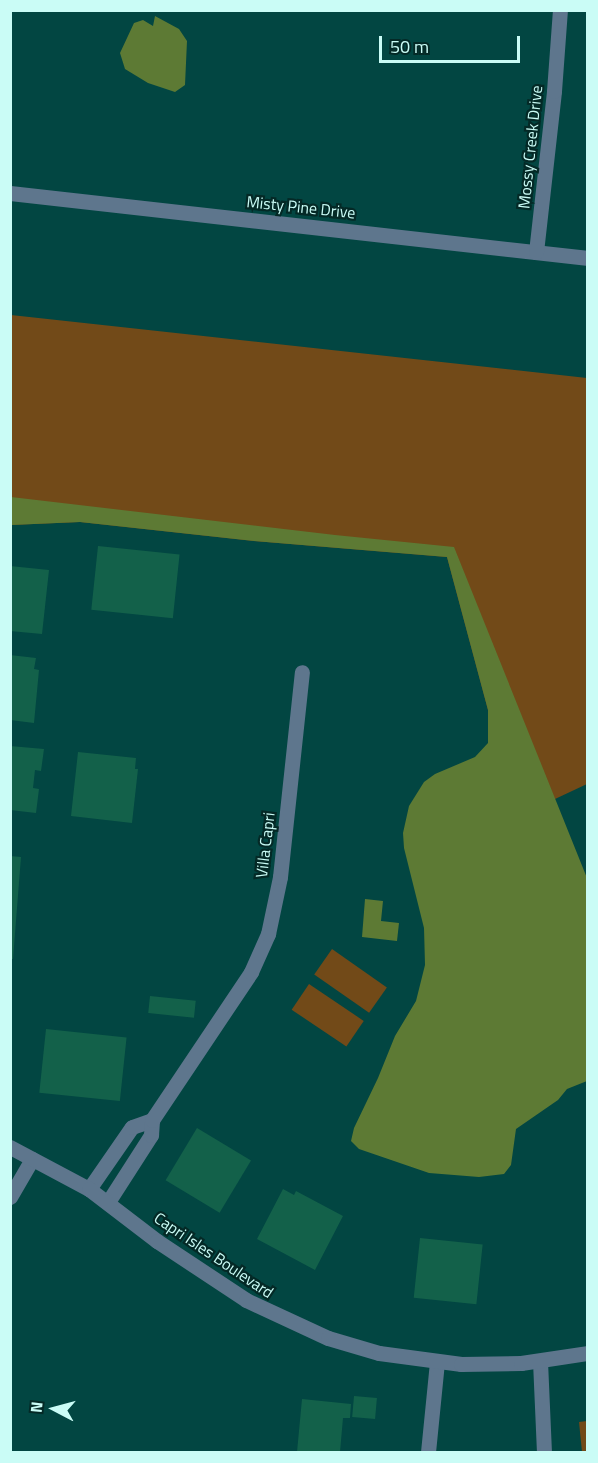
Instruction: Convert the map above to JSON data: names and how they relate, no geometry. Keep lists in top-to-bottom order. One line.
{"streets":{"street":["Mossy Creek Drive","Misty Pine Drive","Villa Capri","Capri Isles Boulevard"]},"crossings":[["Mossy Creek Drive","Misty Pine Drive"]],"scale_bar":"50 m","north":"left"}
